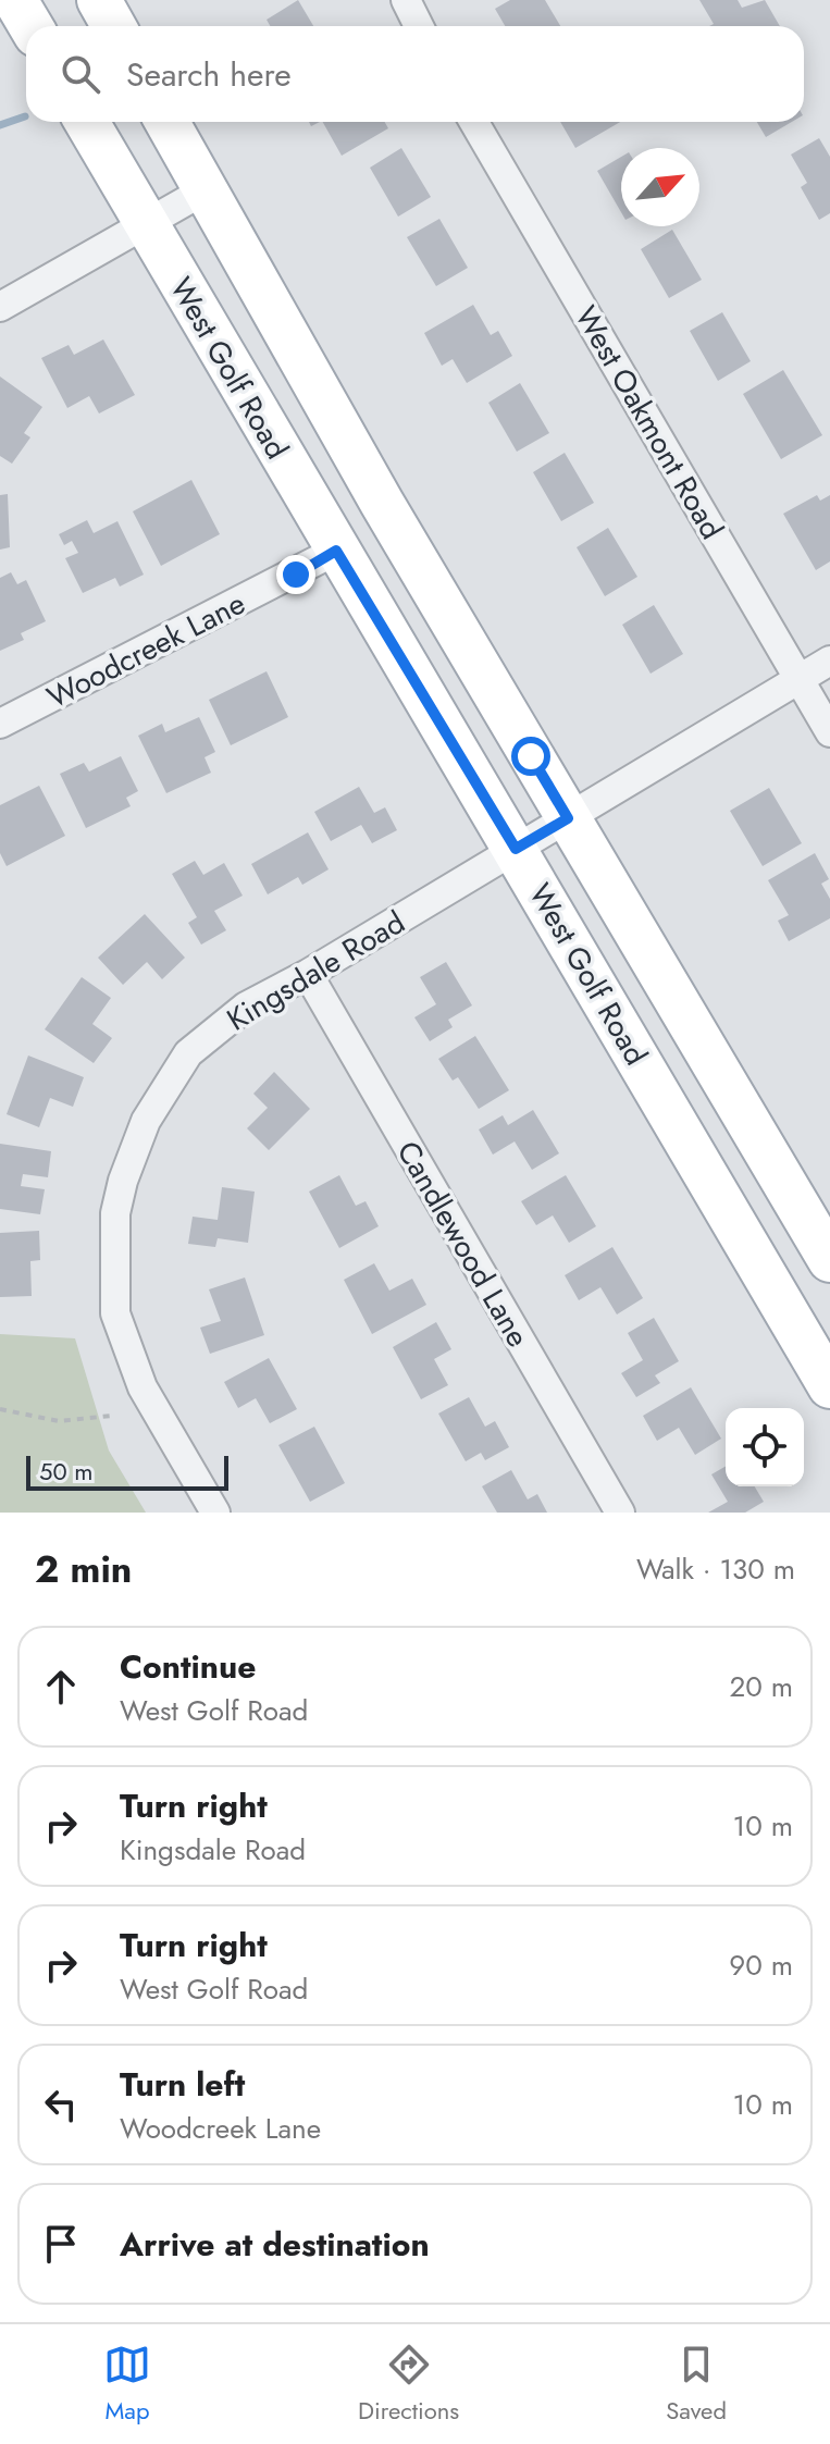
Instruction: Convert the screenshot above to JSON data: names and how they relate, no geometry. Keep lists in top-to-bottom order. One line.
{"streets":{"main road":["West Golf Road"],"street":["West Oakmont Road","Woodcreek Lane","Kingsdale Road","Candlewood Lane"]},"crossings":[["West Golf Road","Woodcreek Lane"],["West Golf Road","Kingsdale Road"],["West Oakmont Road","Kingsdale Road"],["Kingsdale Road","Candlewood Lane"]],"scale_bar":"50 m","north":"top right","page":{"search":"Search here","scale":"50 m","heading":["2 min","Walk · 130 m"],"list":[["Continue","West Golf Road","20 m"],["Turn right","Kingsdale Road","10 m"],["Turn right","West Golf Road","90 m"],["Turn left","Woodcreek Lane","10 m"],"Arrive at destination"],"nav":["Map","Directions","Saved"]}}
